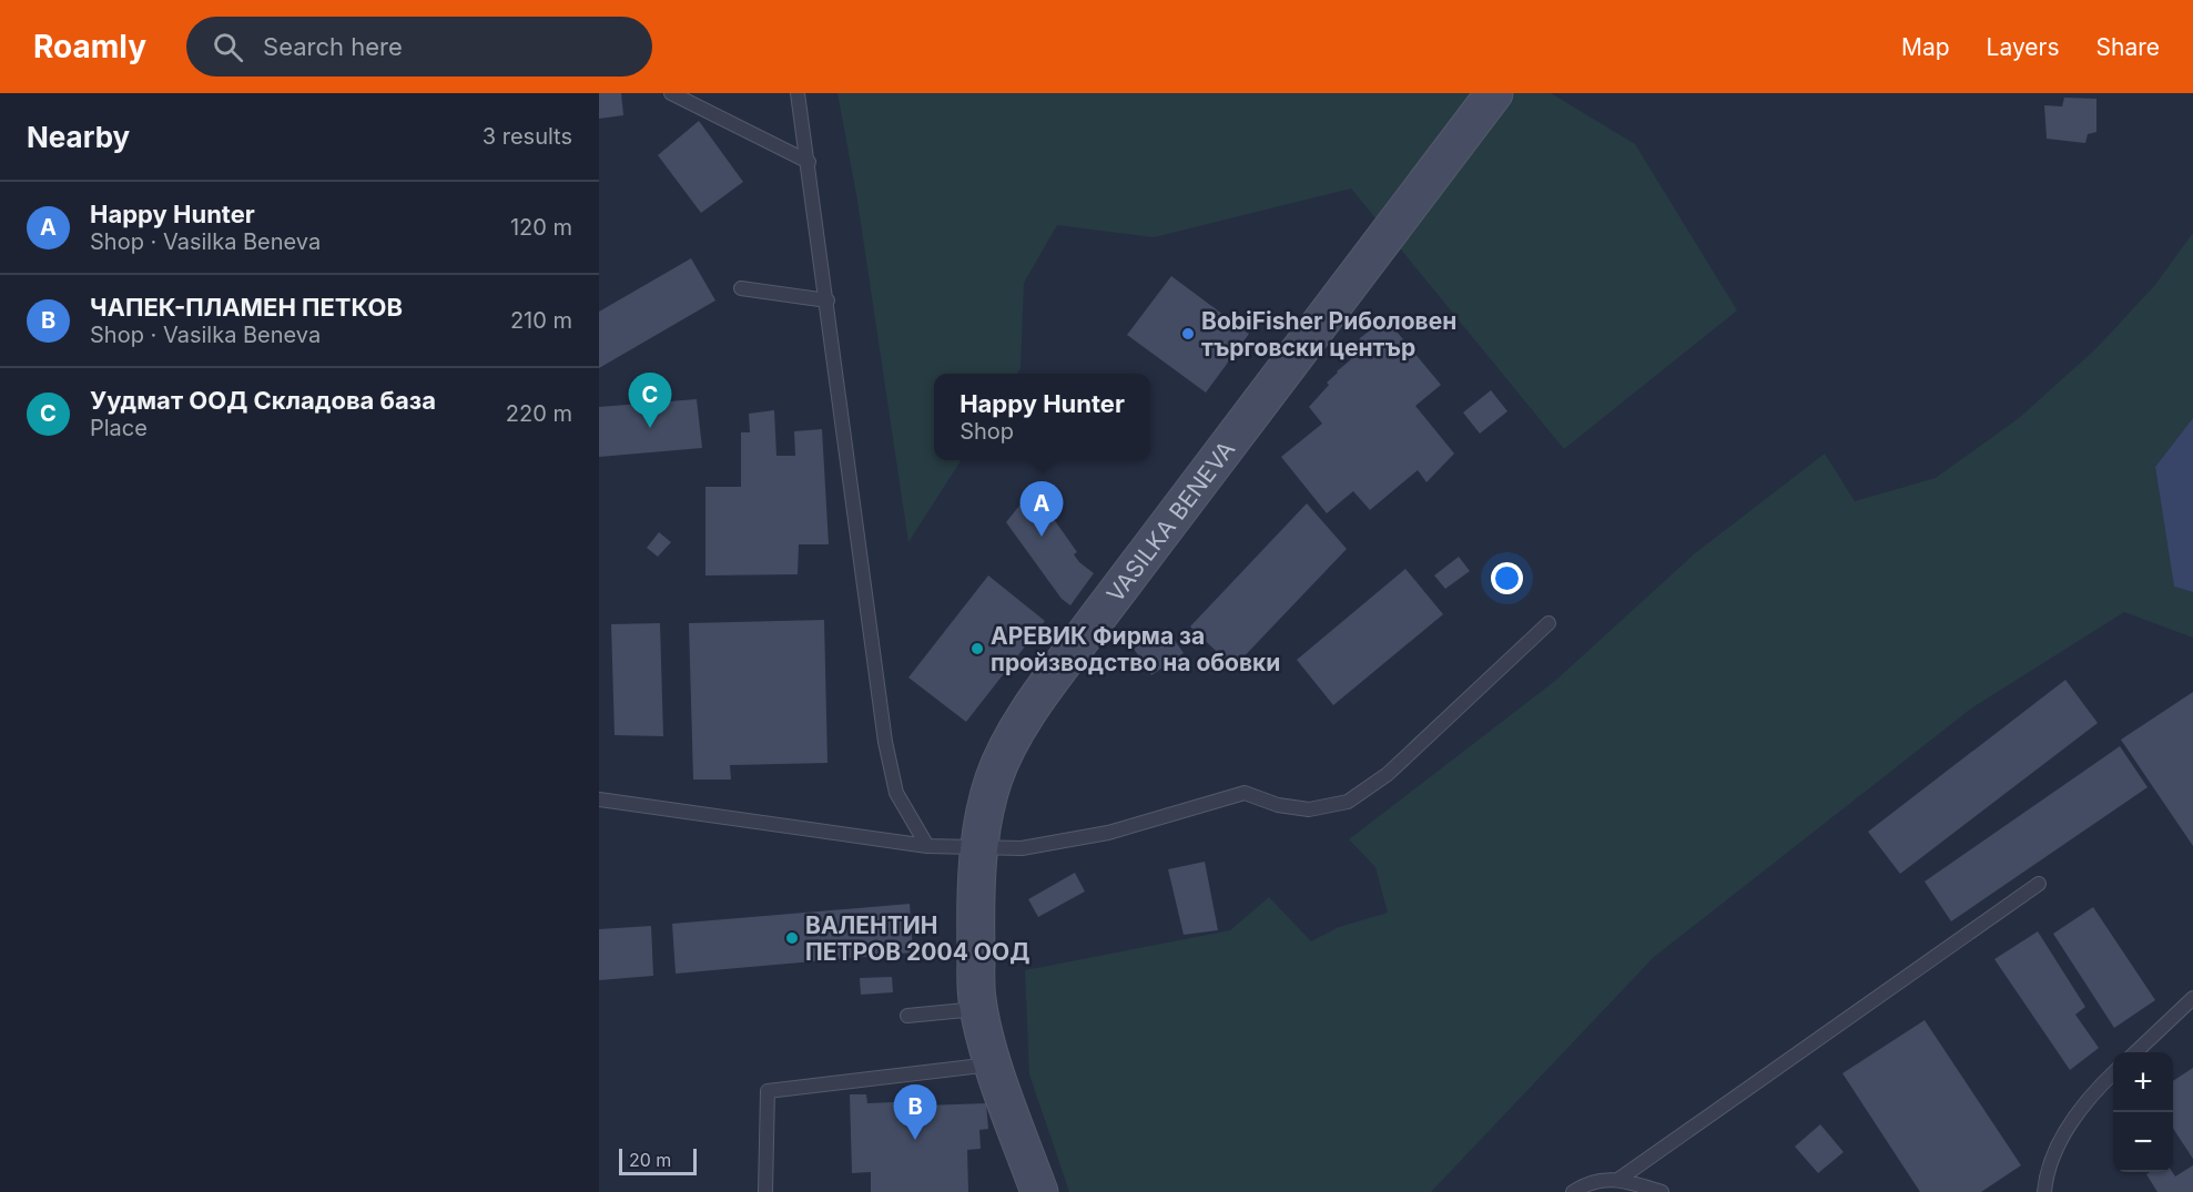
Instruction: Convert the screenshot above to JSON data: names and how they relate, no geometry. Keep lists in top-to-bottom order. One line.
{"streets":{"street":["VASILKA BENEVA"]},"places":["BobiFisher Риболовен търговски център","АРЕВИК Фирма за пройзводство на обовки","ВАЛЕНТИН ПЕТРОВ 2004 ООД"],"scale_bar":"20 m","page":{"header":"Roamly","search":"Search here","nav":["Map","Layers","Share"],"heading":["Nearby","3 results"],"list":[{"mark":"A","name":"Happy Hunter","note":"Shop · Vasilka Beneva","value":"120 m"},{"mark":"B","name":"ЧАПЕК-ПЛАМЕН ПЕТКОВ","note":"Shop · Vasilka Beneva","value":"210 m"},{"mark":"C","name":"Уудмат ООД Складова база","note":"Place","value":"220 m"}],"pins":["C","A","B"],"popup":["Happy Hunter","Shop"],"map_buttons":["+","−"],"scale":"20 m"}}
